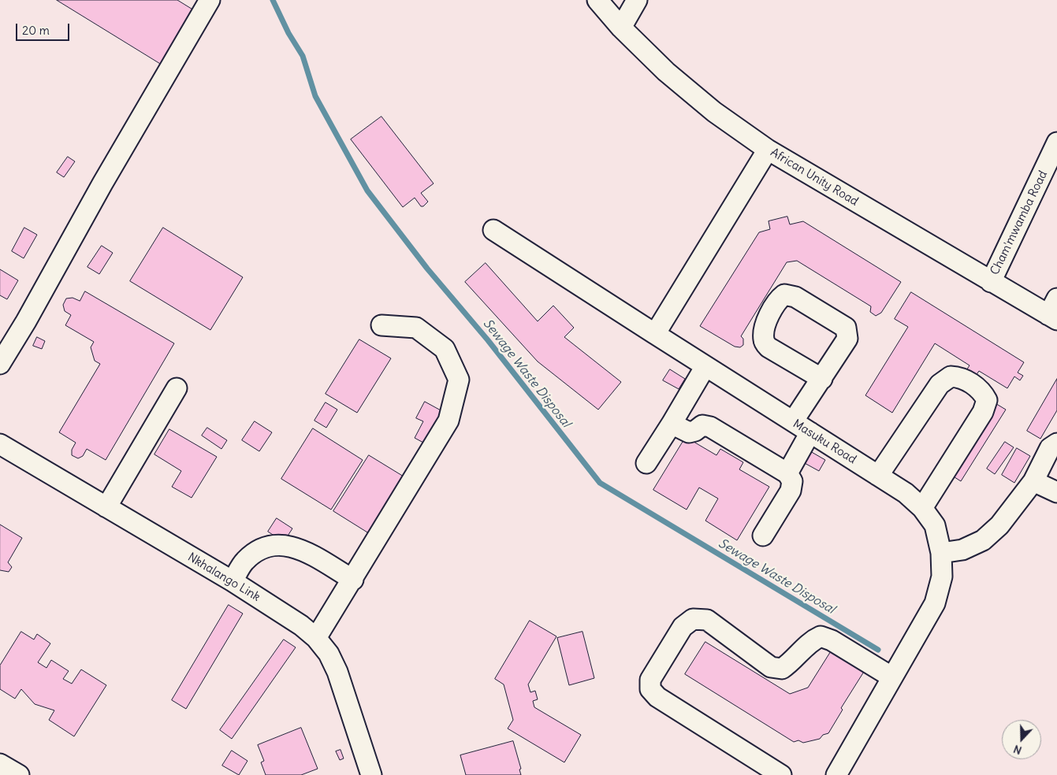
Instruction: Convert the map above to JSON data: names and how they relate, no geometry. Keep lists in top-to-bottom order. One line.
{"streets":{"street":["African Unity Road","Cham'mwamba Road","Masuku Road","Nkhalango Link"]},"crossings":[["African Unity Road","Cham'mwamba Road"]],"water":["Sewage Waste Disposal"],"scale_bar":"20 m","north":"bottom"}
